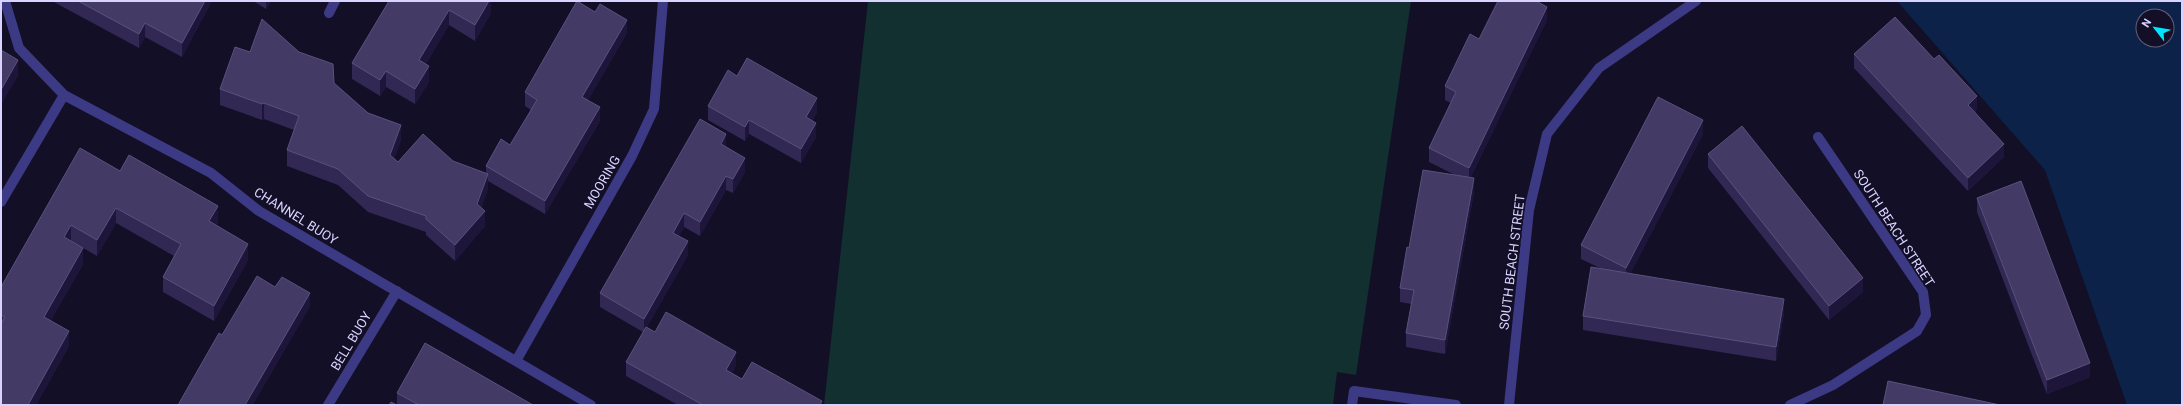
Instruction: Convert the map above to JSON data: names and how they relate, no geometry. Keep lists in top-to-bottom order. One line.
{"streets":{"street":["MOORING","CHANNEL BUOY","SOUTH BEACH STREET","BELL BUOY"]},"crossings":[["MOORING","CHANNEL BUOY"],["CHANNEL BUOY","BELL BUOY"]],"north":"top left"}
